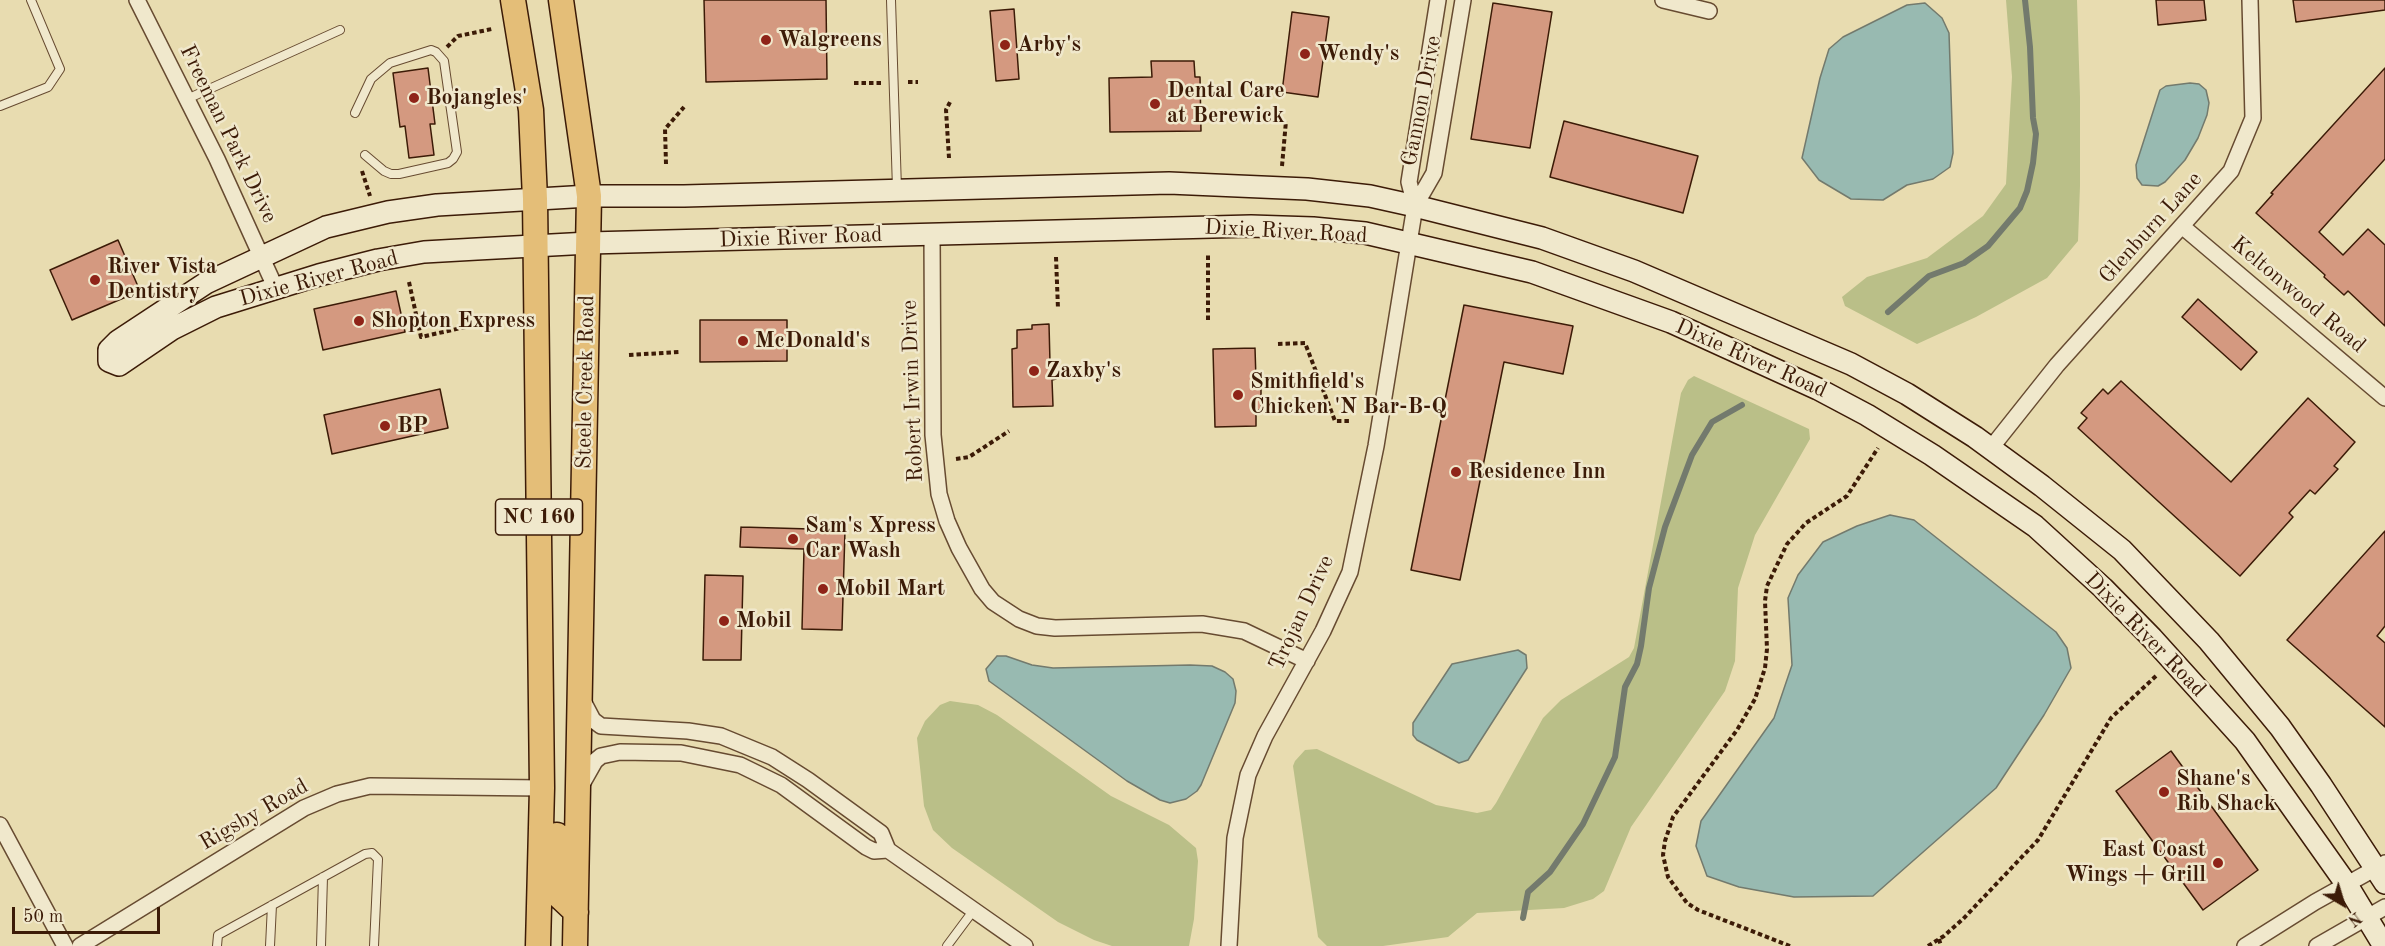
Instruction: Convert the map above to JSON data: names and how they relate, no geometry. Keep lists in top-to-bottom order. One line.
{"streets":{"main road":["Steele Creek Road","NC 160"],"street":["Gannon Drive","Freeman Park Drive","Glenburn Lane","Dixie River Road","Keltonwood Road","Robert Irwin Drive","Trojan Drive","Rigsby Road"]},"crossings":[["Gannon Drive","Dixie River Road"],["Gannon Drive","Trojan Drive"],["Freeman Park Drive","Dixie River Road"],["Glenburn Lane","Dixie River Road"],["Glenburn Lane","Keltonwood Road"],["Dixie River Road","Steele Creek Road"],["Dixie River Road","Robert Irwin Drive"],["Dixie River Road","Trojan Drive"],["Steele Creek Road","Rigsby Road"],["Robert Irwin Drive","Trojan Drive"]],"places":["Walgreens","Arby's","Wendy's","Bojangles'","Dental Care at Berewick","River Vista Dentistry","Shopton Express","McDonald's","Zaxby's","Smithfield's Chicken 'N Bar-B-Q","BP","Residence Inn","Sam's Xpress Car Wash","Mobil Mart","Mobil","Shane's Rib Shack","East Coast Wings + Grill"],"scale_bar":"50 m","north":"bottom right"}
